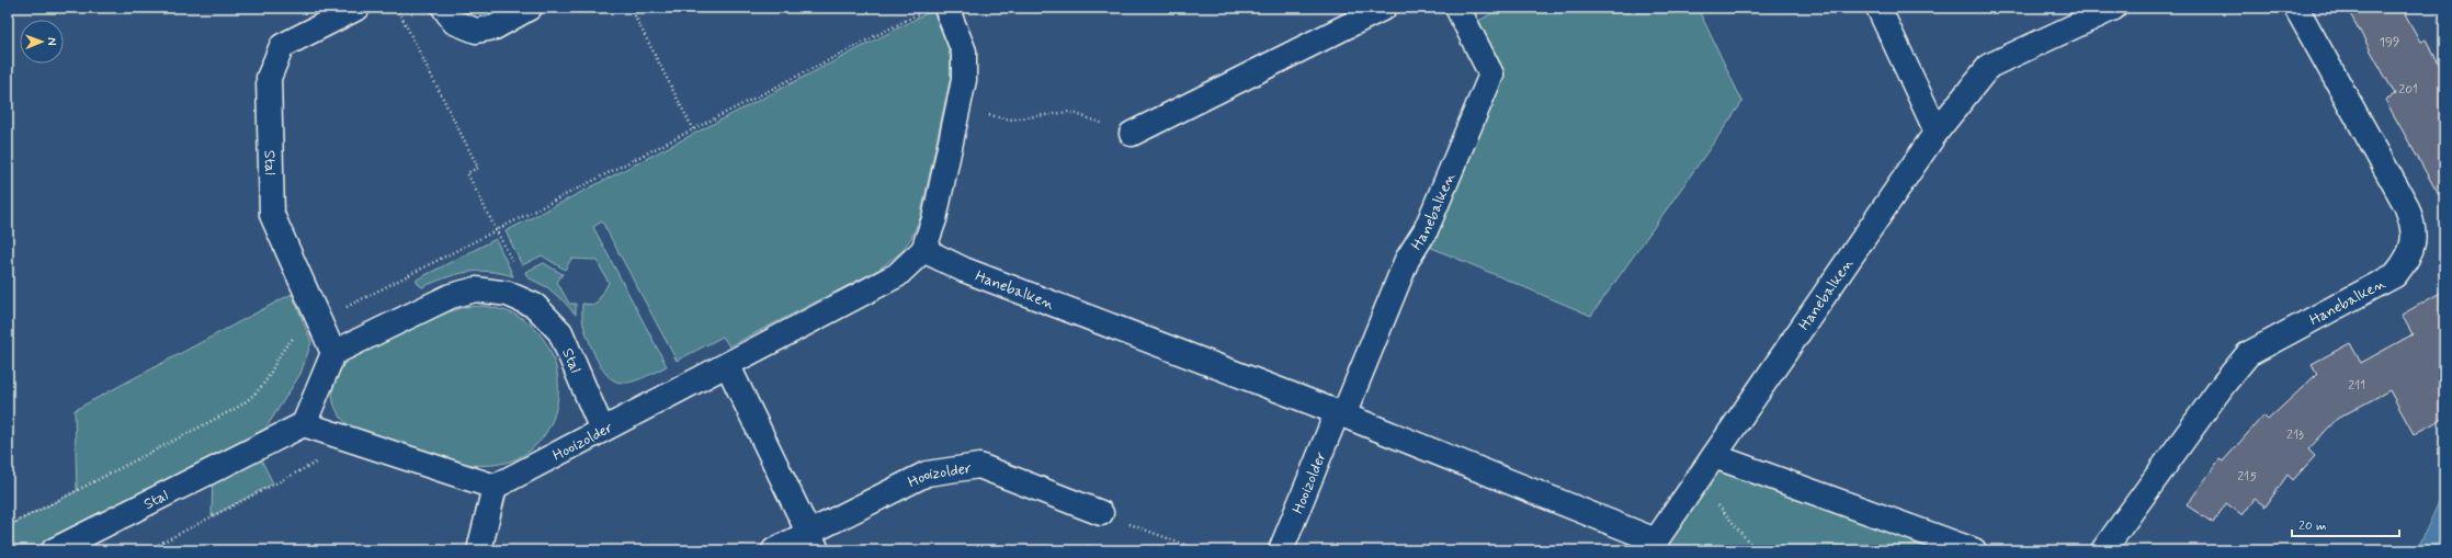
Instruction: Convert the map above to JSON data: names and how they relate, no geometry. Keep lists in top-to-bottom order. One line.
{"streets":{"street":["Stal","Hanebalken","Hooizolder"]},"crossings":[["Stal","Hooizolder"],["Hanebalken","Hooizolder"]],"house_numbers":["199","201","211","213","215"],"scale_bar":"20 m","north":"right"}
